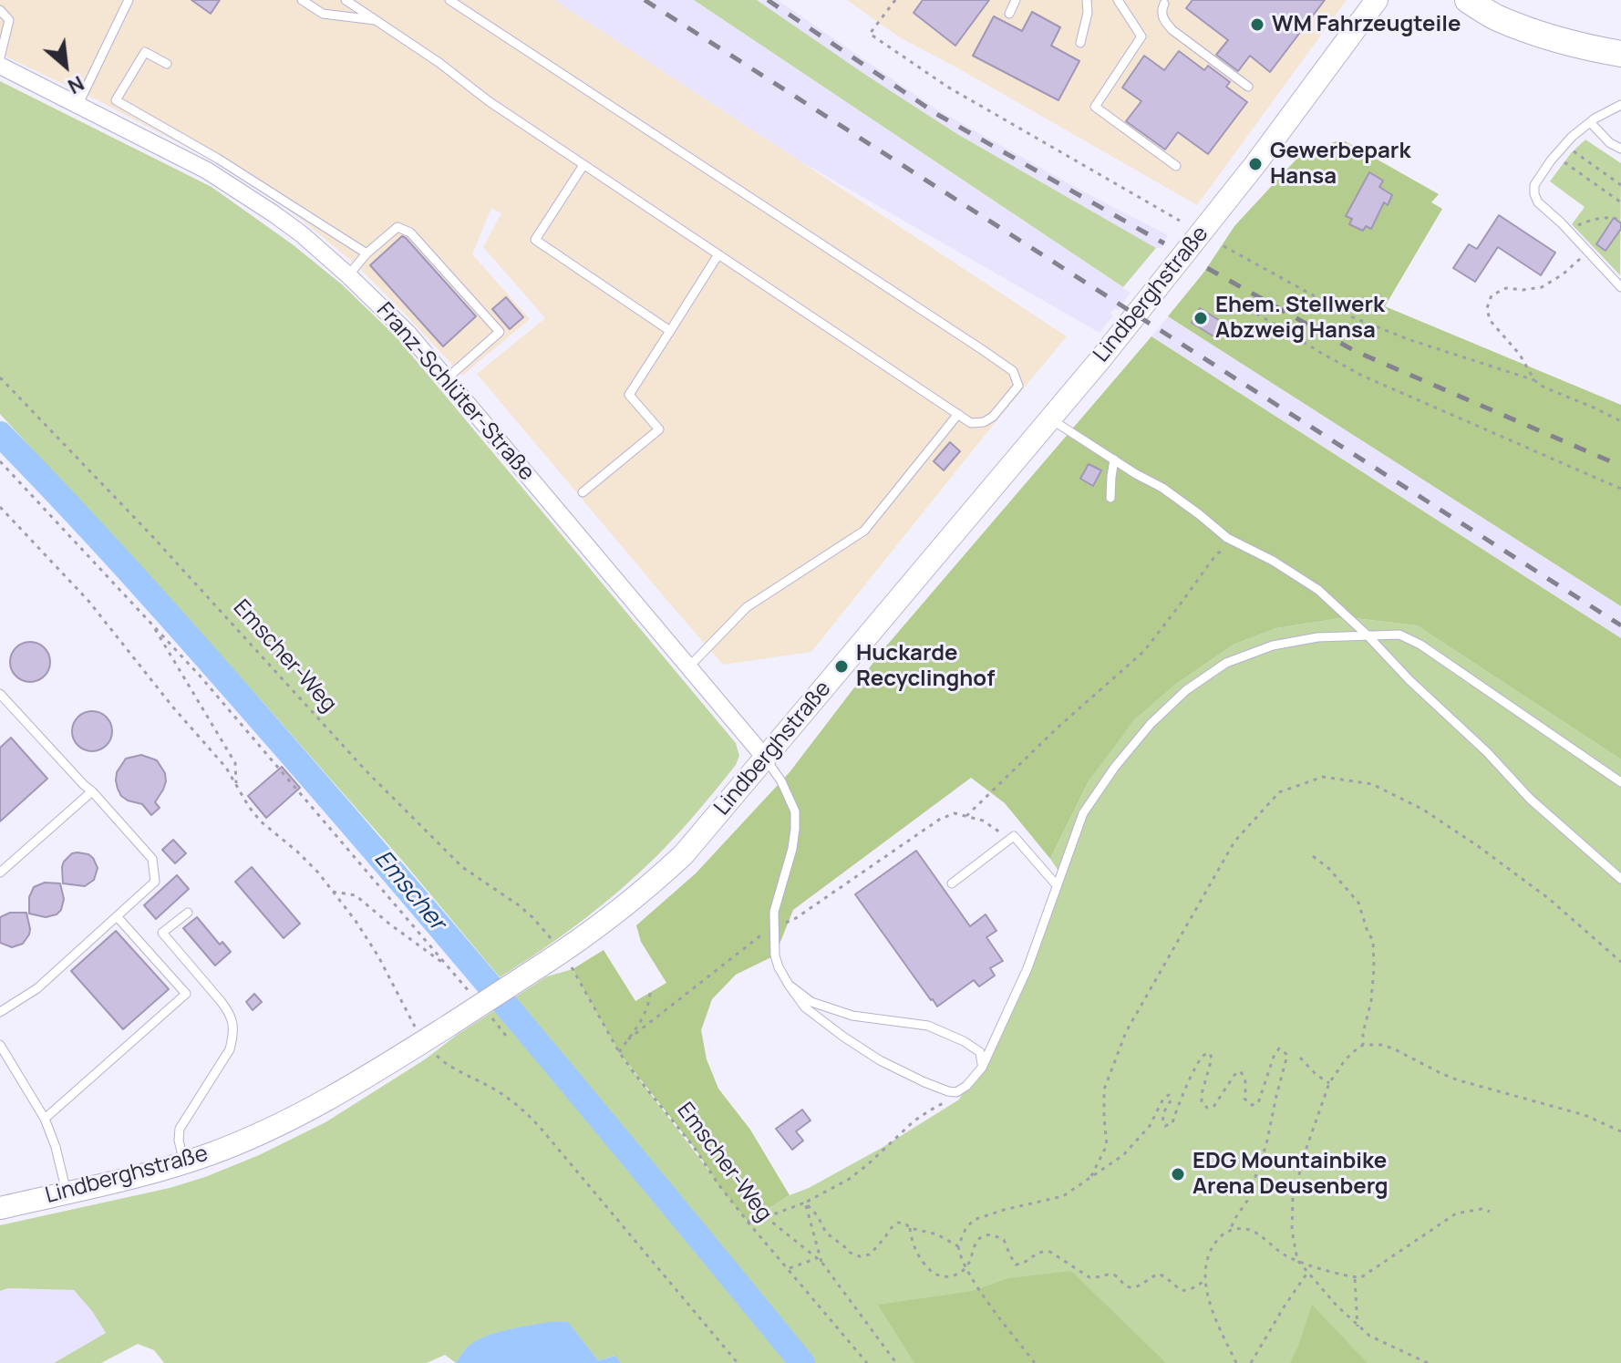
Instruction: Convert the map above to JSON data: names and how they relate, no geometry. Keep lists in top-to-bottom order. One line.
{"streets":{"main road":["Lindberghstraße"],"street":["Franz-Schlüter-Straße"],"path":["Emscher-Weg"]},"crossings":[["Lindberghstraße","Franz-Schlüter-Straße"]],"water":["Emscher"],"places":["WM Fahrzeugteile","Gewerbepark Hansa","Ehem. Stellwerk Abzweig Hansa","Huckarde Recyclinghof","EDG Mountainbike Arena Deusenberg"],"north":"bottom right"}
